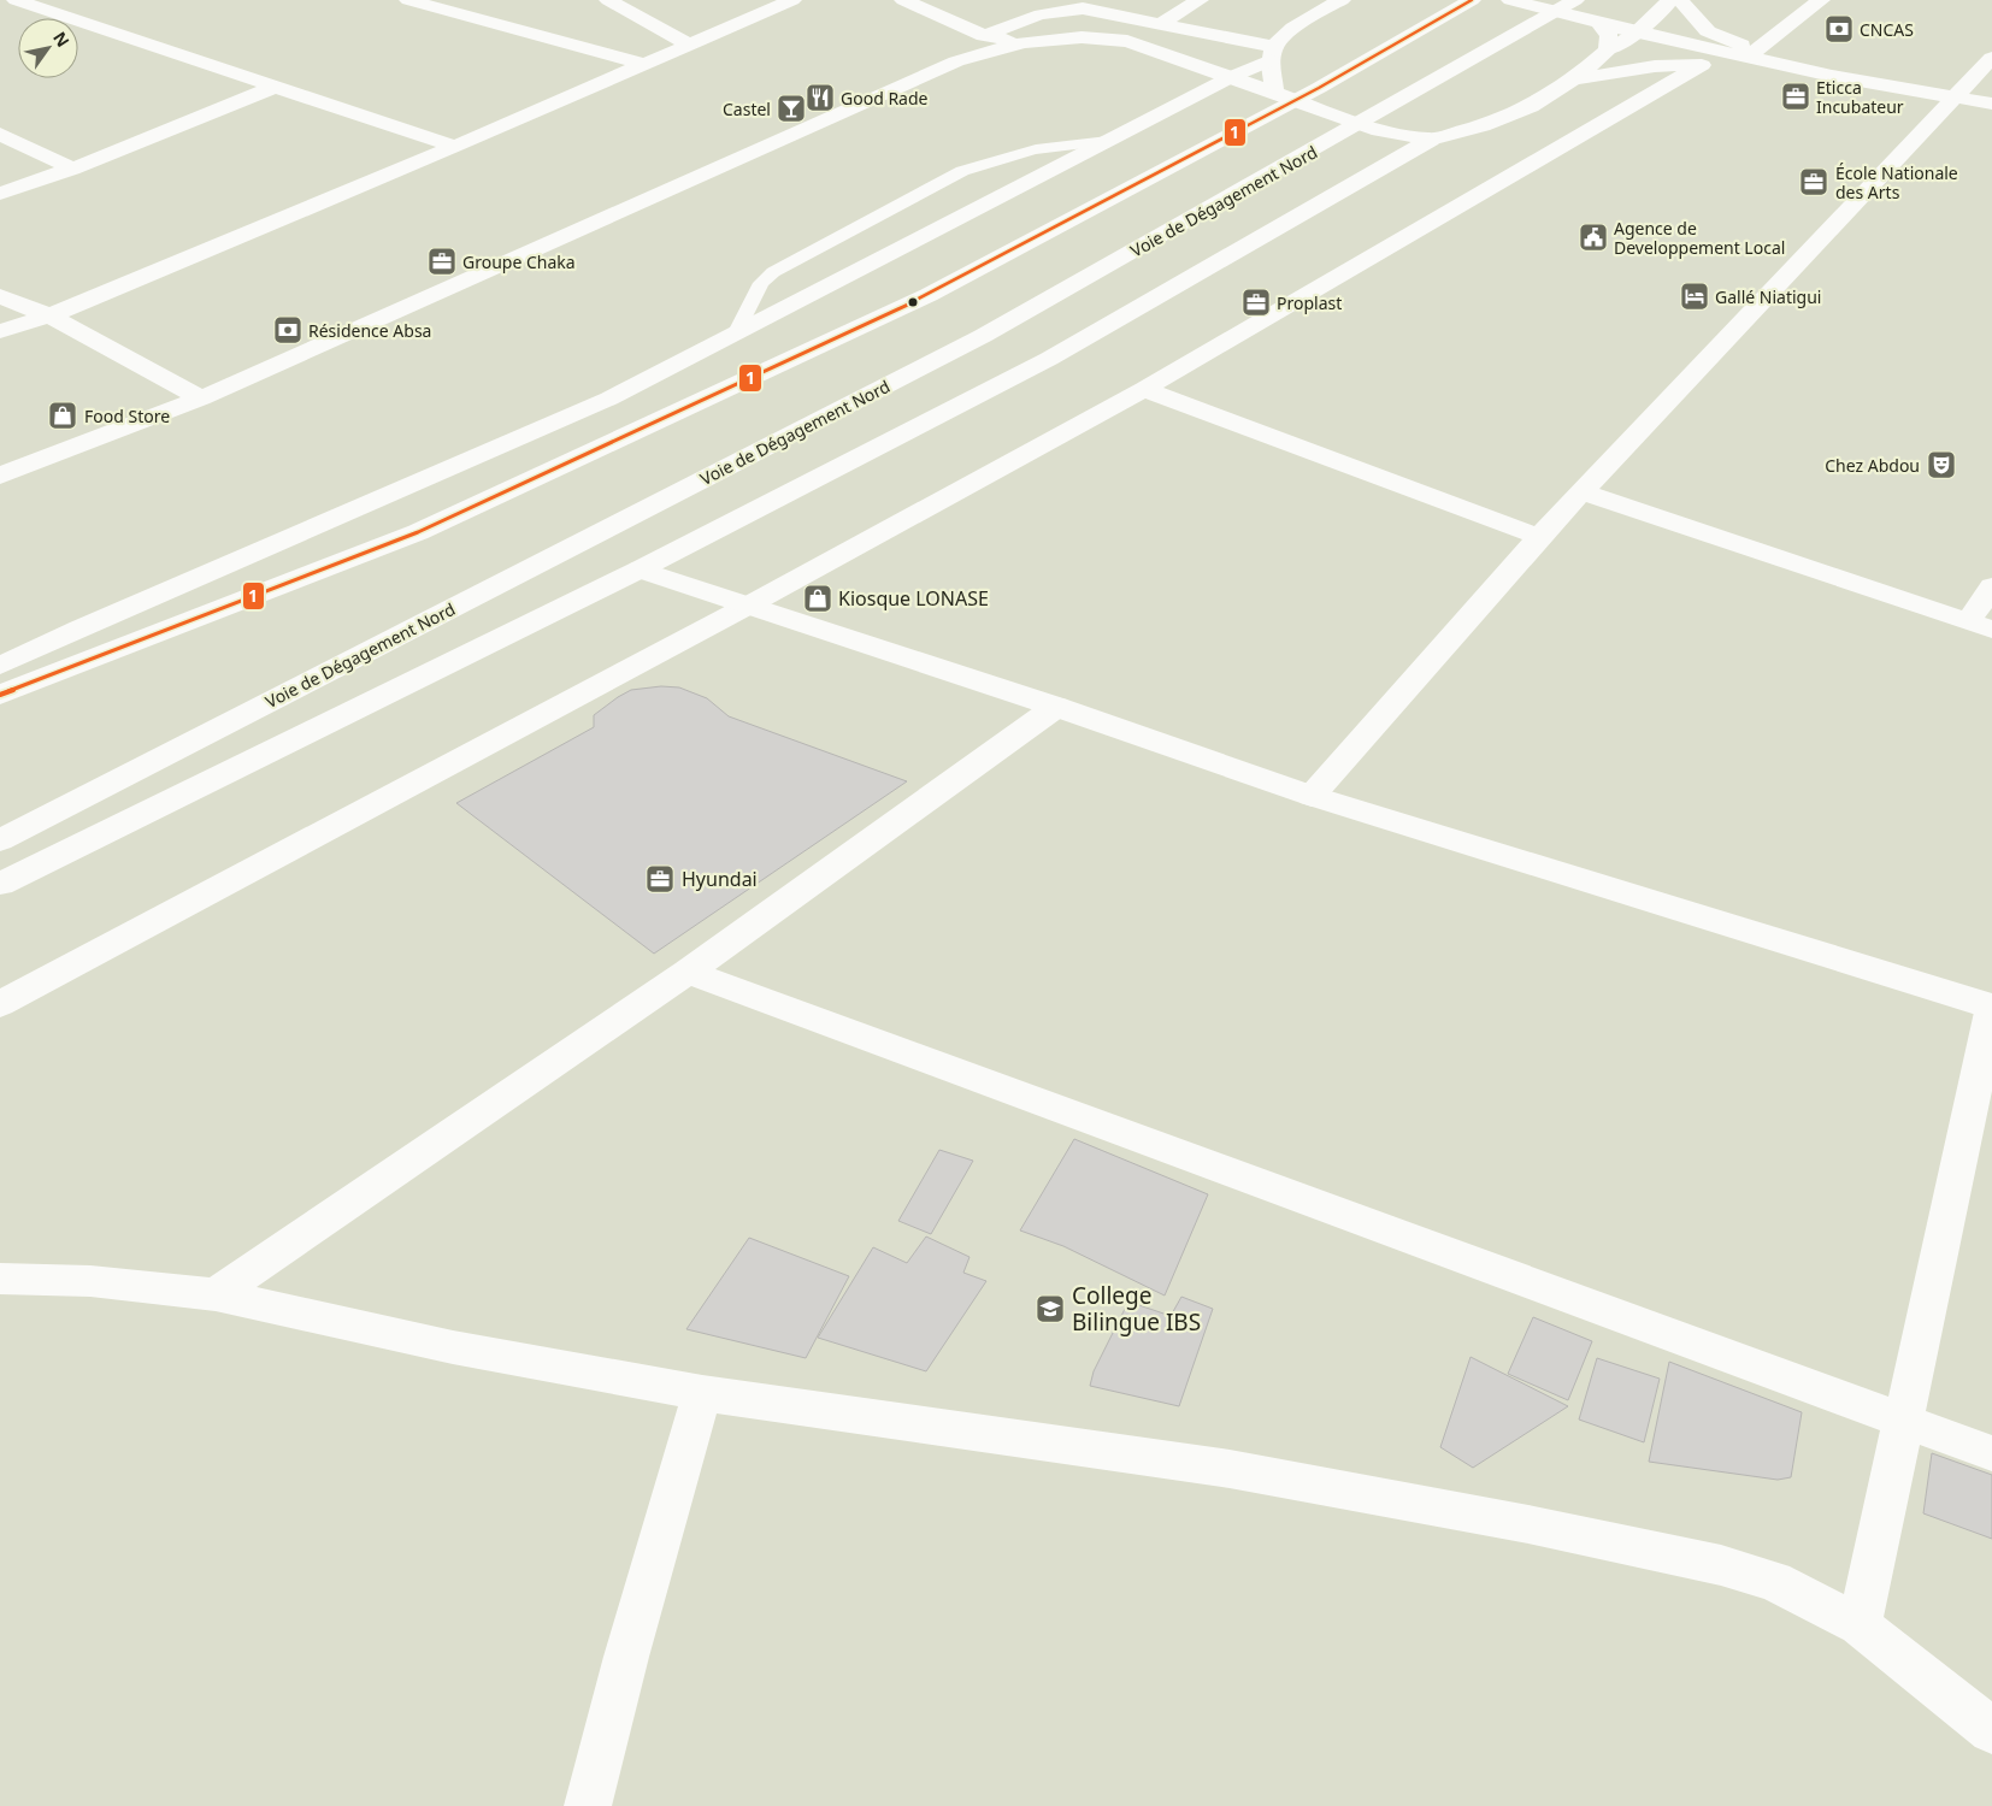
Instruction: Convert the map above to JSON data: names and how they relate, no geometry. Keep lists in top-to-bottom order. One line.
{"streets":{"main road":["Voie de Dégagement Nord"]},"places":{"bank":["CNCAS","Résidence Absa"],"office":["Eticca Incubateur","École Nationale des Arts","Groupe Chaka","Proplast","Hyundai"],"restaurant":["Good Rade"],"bar":["Castel"],"public building":["Agence de Developpement Local"],"hotel":["Gallé Niatigui"],"shop":["Food Store","Kiosque LONASE"],"theatre":["Chez Abdou"],"school or university":["College Bilingue IBS"]},"lines":["transit line 1"],"north":"top right"}
